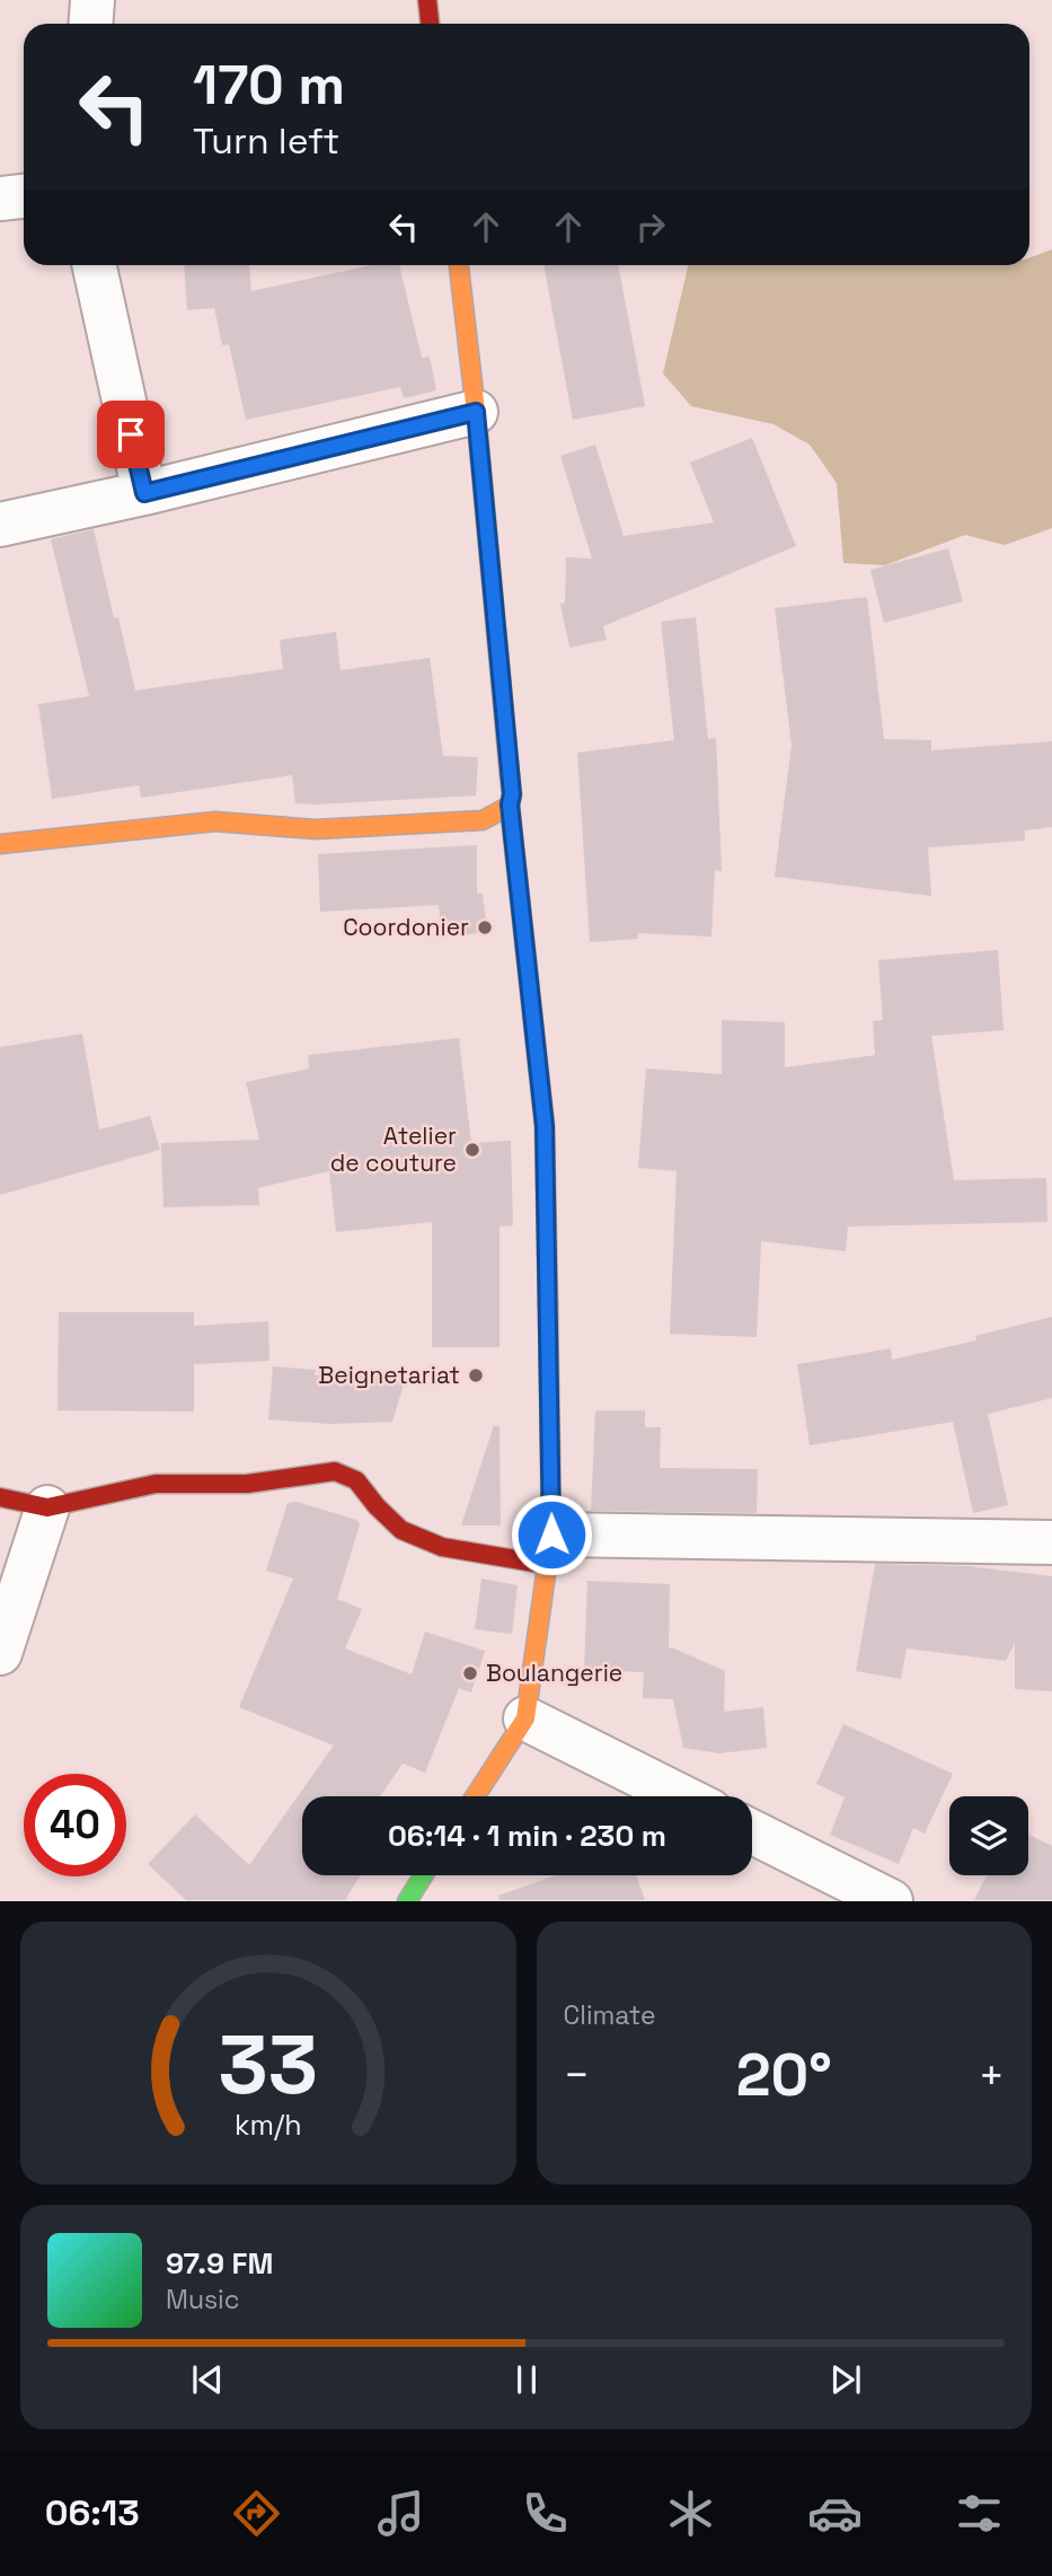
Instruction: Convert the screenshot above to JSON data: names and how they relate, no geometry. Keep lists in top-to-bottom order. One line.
{"places":["Coordonier","Atelier de couture","Beignetariat","Boulangerie"],"page":{"turn":["170 m","Turn left"],"limit":"40","trip":"06:14 · 1 min · 230 m","tile":"Climate","heat":["−","20°","+"],"song":["97.9 FM","Music"],"tabs":"06:13","gauge":["33","km/h"]}}
